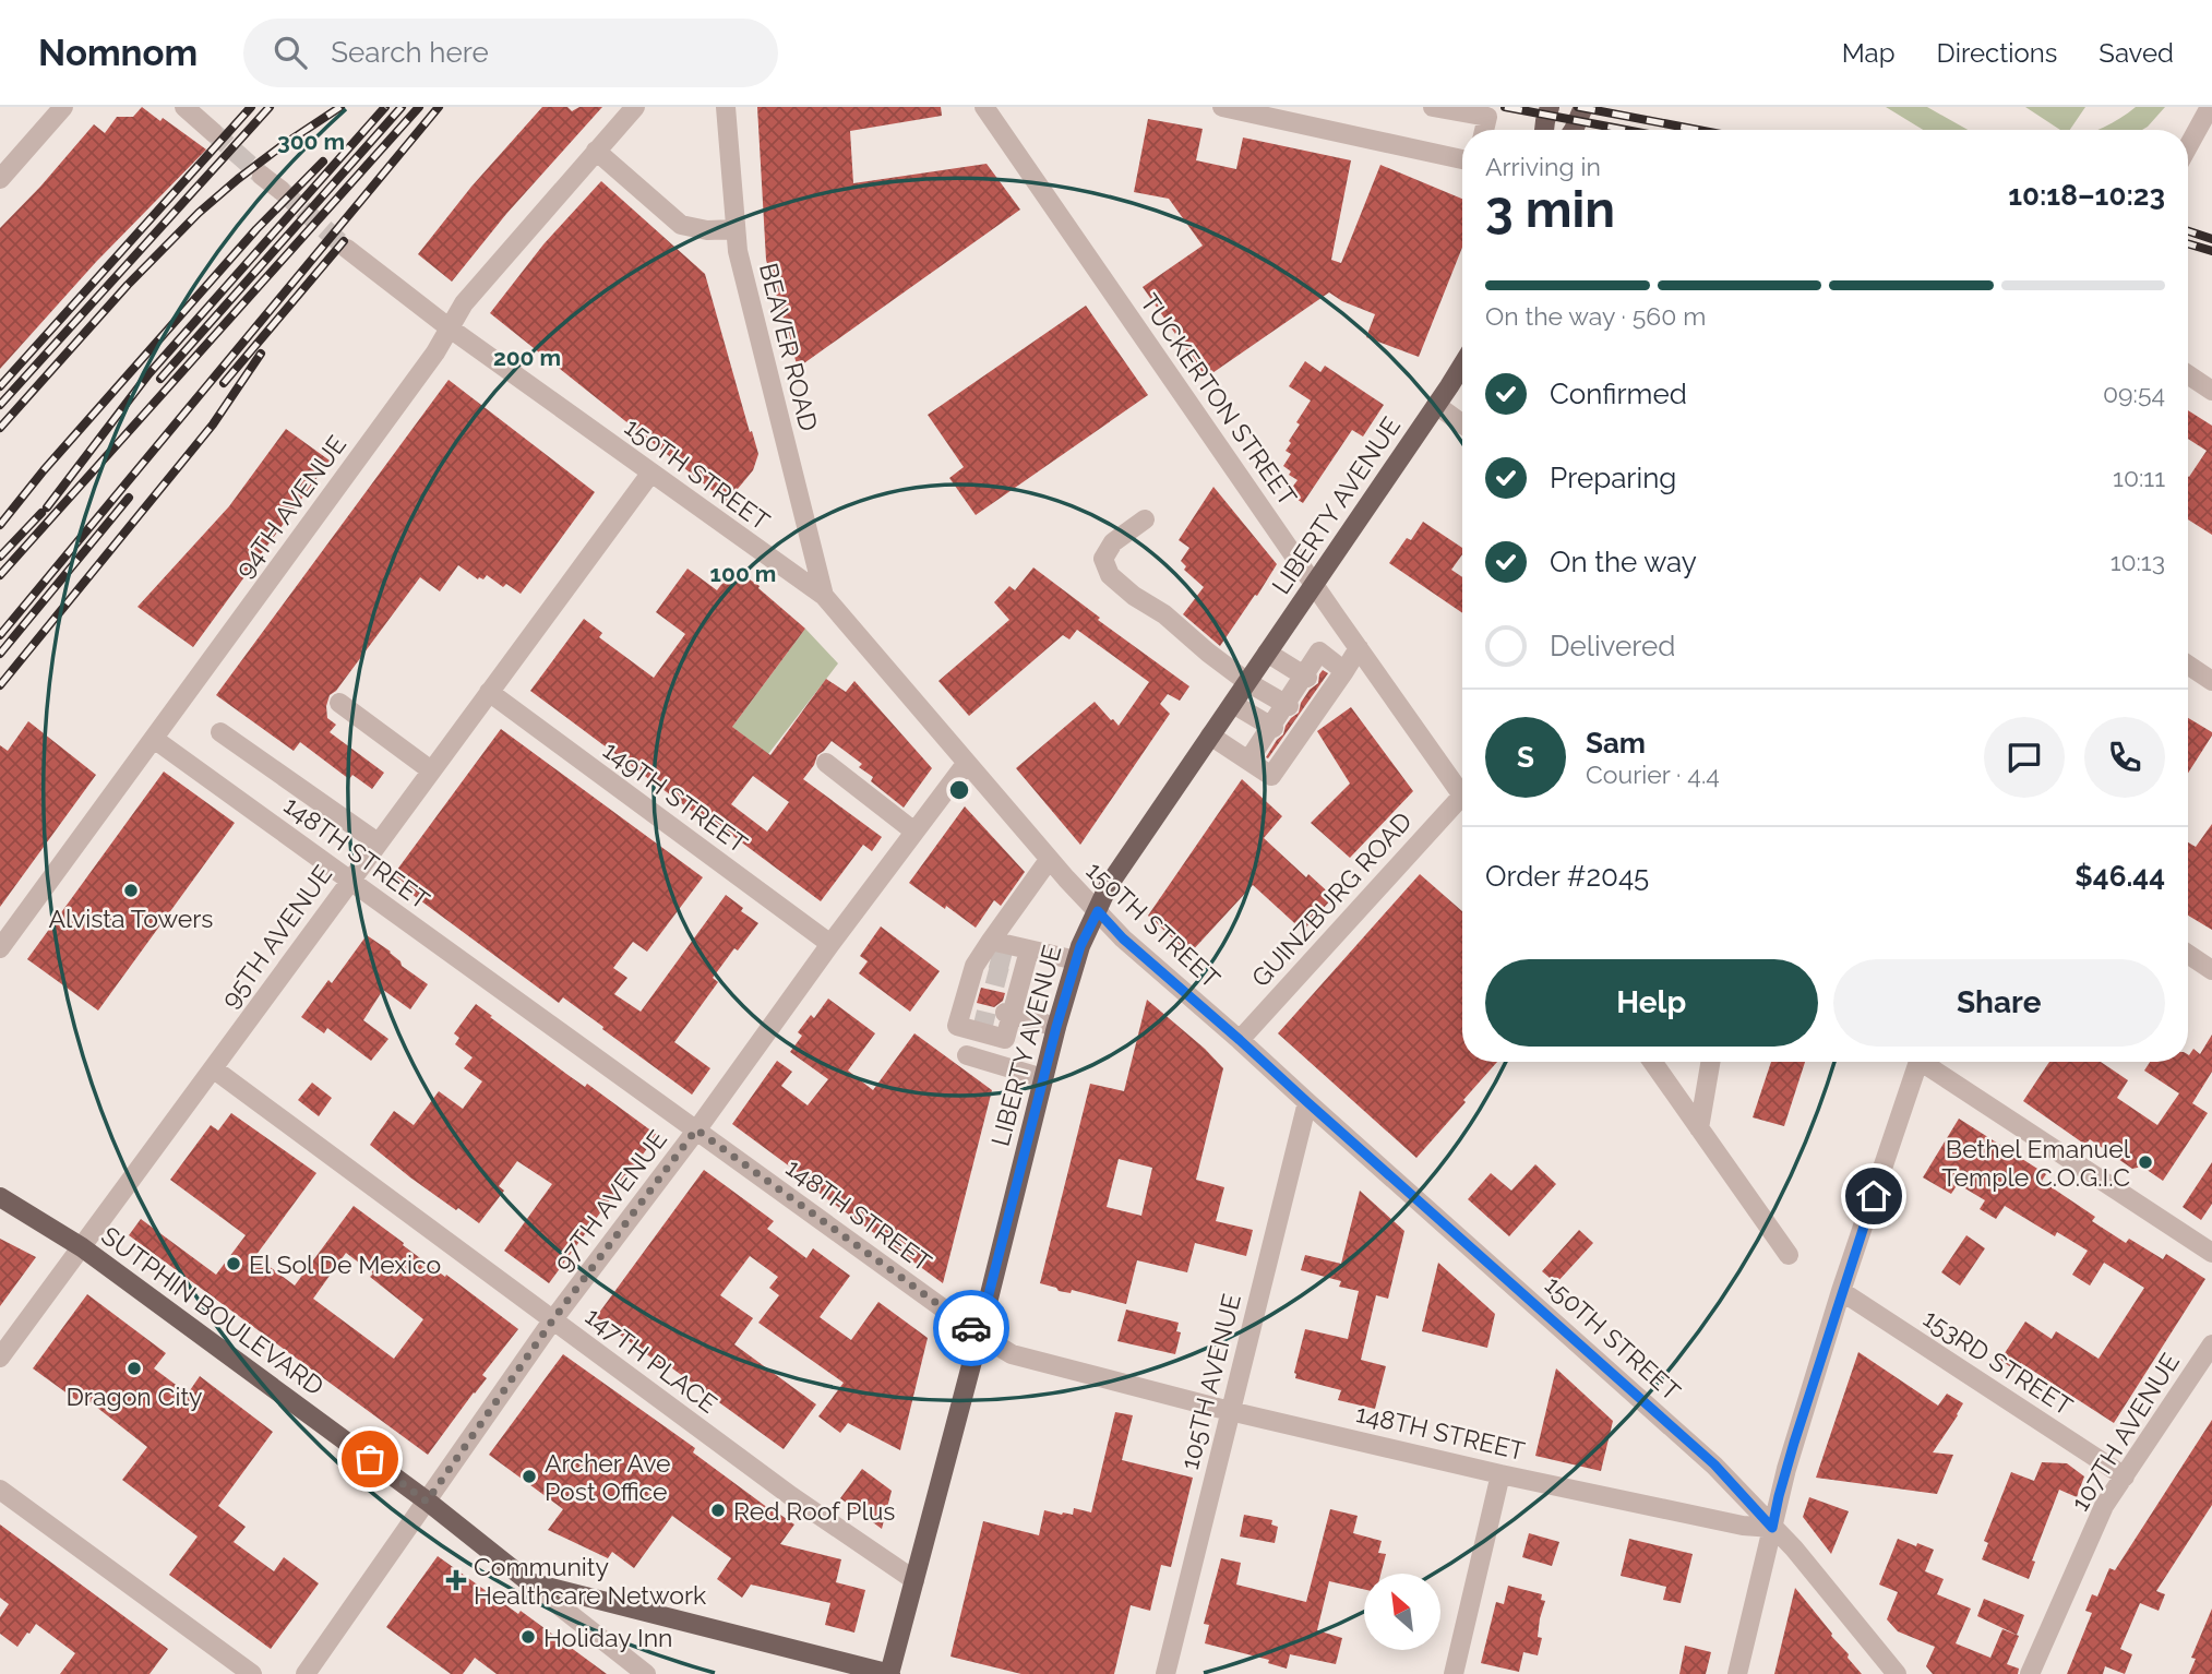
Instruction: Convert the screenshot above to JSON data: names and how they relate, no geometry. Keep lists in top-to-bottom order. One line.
{"streets":{"main road":["LIBERTY AVENUE","SUTPHIN BOULEVARD"],"street":["BEAVER ROAD","TUCKERTON STREET","150TH STREET","94TH AVENUE","149TH STREET","148TH STREET","GUINZBURG ROAD","95TH AVENUE","97TH AVENUE","147TH PLACE","153RD STREET","105TH AVENUE","107TH AVENUE"]},"crossings":[["BEAVER ROAD","150TH STREET"],["TUCKERTON STREET","LIBERTY AVENUE"],["TUCKERTON STREET","GUINZBURG ROAD"],["150TH STREET","LIBERTY AVENUE"],["150TH STREET","94TH AVENUE"],["150TH STREET","148TH STREET"],["150TH STREET","GUINZBURG ROAD"],["150TH STREET","95TH AVENUE"],["150TH STREET","97TH AVENUE"],["150TH STREET","105TH AVENUE"],["LIBERTY AVENUE","148TH STREET"],["LIBERTY AVENUE","SUTPHIN BOULEVARD"],["LIBERTY AVENUE","147TH PLACE"],["94TH AVENUE","148TH STREET"],["149TH STREET","95TH AVENUE"],["149TH STREET","97TH AVENUE"],["148TH STREET","95TH AVENUE"],["148TH STREET","97TH AVENUE"],["148TH STREET","105TH AVENUE"],["95TH AVENUE","SUTPHIN BOULEVARD"],["95TH AVENUE","147TH PLACE"],["97TH AVENUE","SUTPHIN BOULEVARD"],["97TH AVENUE","147TH PLACE"],["153RD STREET","107TH AVENUE"]],"places":{"other":["Alvista Towers","Bethel Emanuel Temple C.O.G.I.C","El Sol De Mexico","Dragon City","Archer Ave Post Office","Red Roof Plus","Holiday Inn"],"health":["Community Healthcare Network"]},"north":"top left","page":{"header":"Nomnom","search":"Search here","nav":["Map","Directions","Saved"],"heading":["3 min","Arriving in","10:18–10:23"],"panel":["Sam","Courier · 4.4","Order #2045","$46.44"],"bar":"On the way · 560 m","list":[["Confirmed","09:54"],["Preparing","10:11"],["On the way","10:13"],"Delivered"],"round":"S","buttons":["Help","Share"]},"rings":["300 m","200 m","100 m"]}
